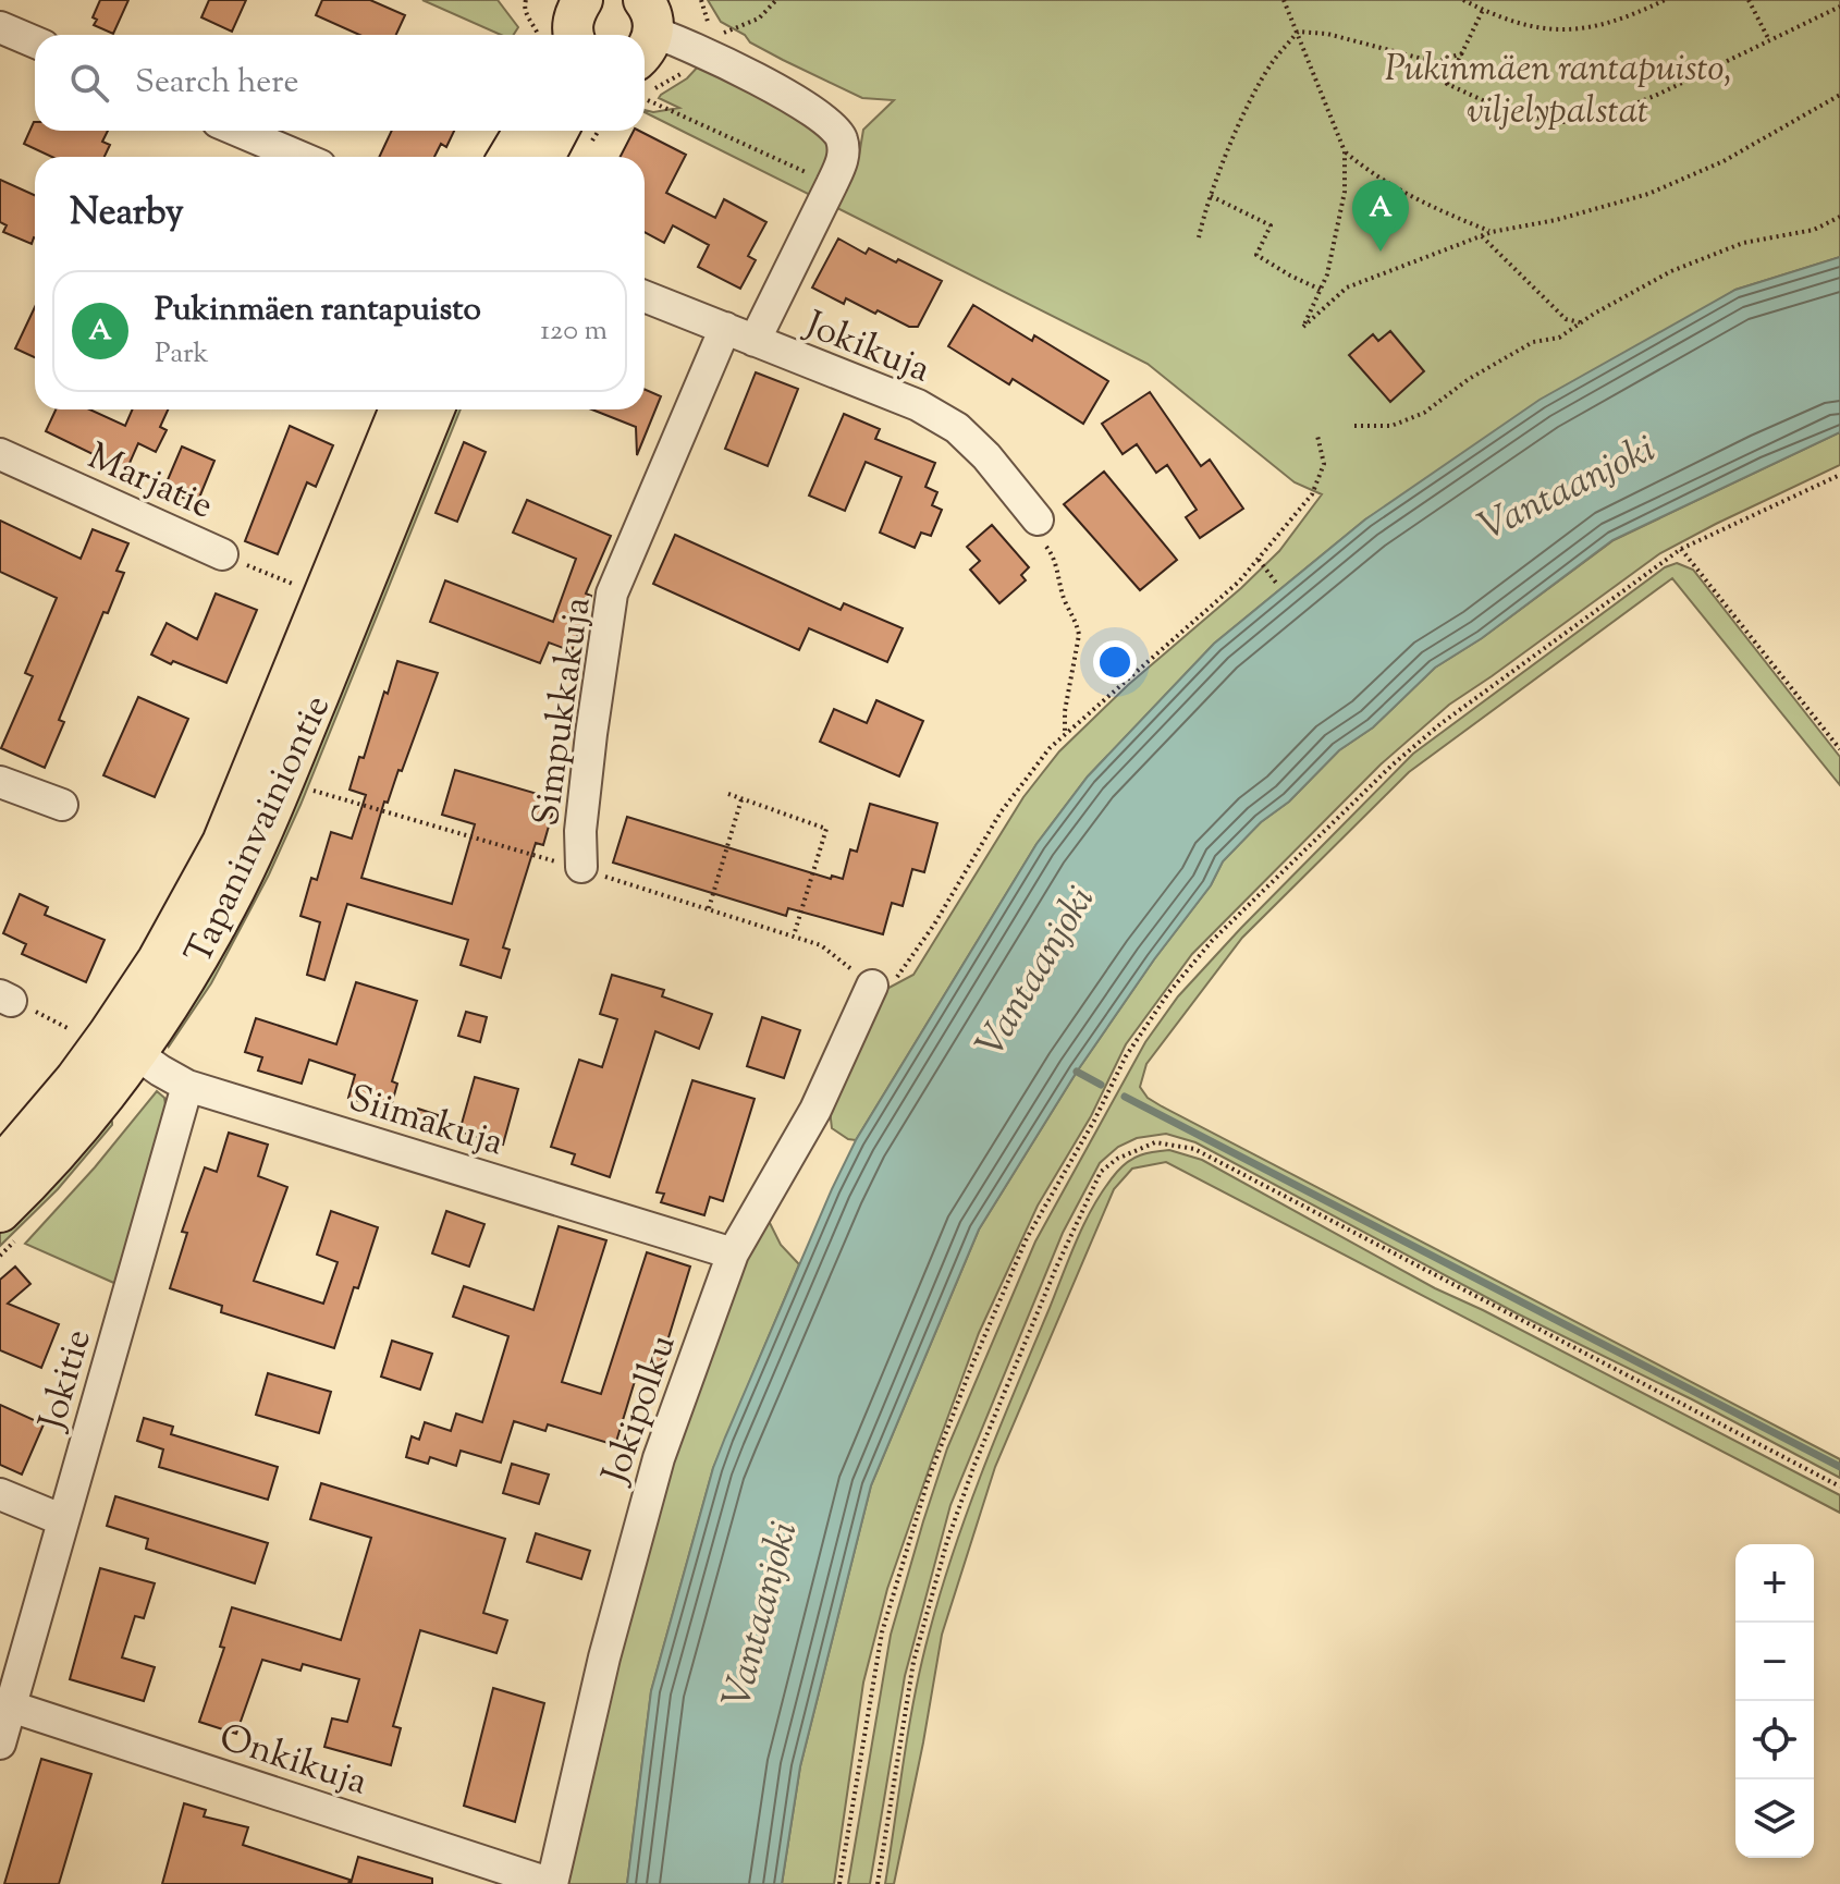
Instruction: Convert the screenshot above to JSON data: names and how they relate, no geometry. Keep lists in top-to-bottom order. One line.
{"streets":{"main road":["Tapaninvainiontie"],"street":["Jokikuja","Marjatie","Simpukkakuja","Siimakuja","Jokitie","Jokipolku","Onkikuja"]},"crossings":[["Jokikuja","Simpukkakuja"],["Tapaninvainiontie","Siimakuja"],["Siimakuja","Jokitie"],["Siimakuja","Jokipolku"],["Jokitie","Onkikuja"],["Jokipolku","Onkikuja"]],"water":["Vantaanjoki"],"parks":["Pukinmäen rantapuisto, viljelypalstat"],"page":{"search":"Search here","heading":"Nearby","pins":"A","list":[{"mark":"A","name":"Pukinmäen rantapuisto","note":"Park","value":"120 m"}],"map_buttons":["+","−"]}}
